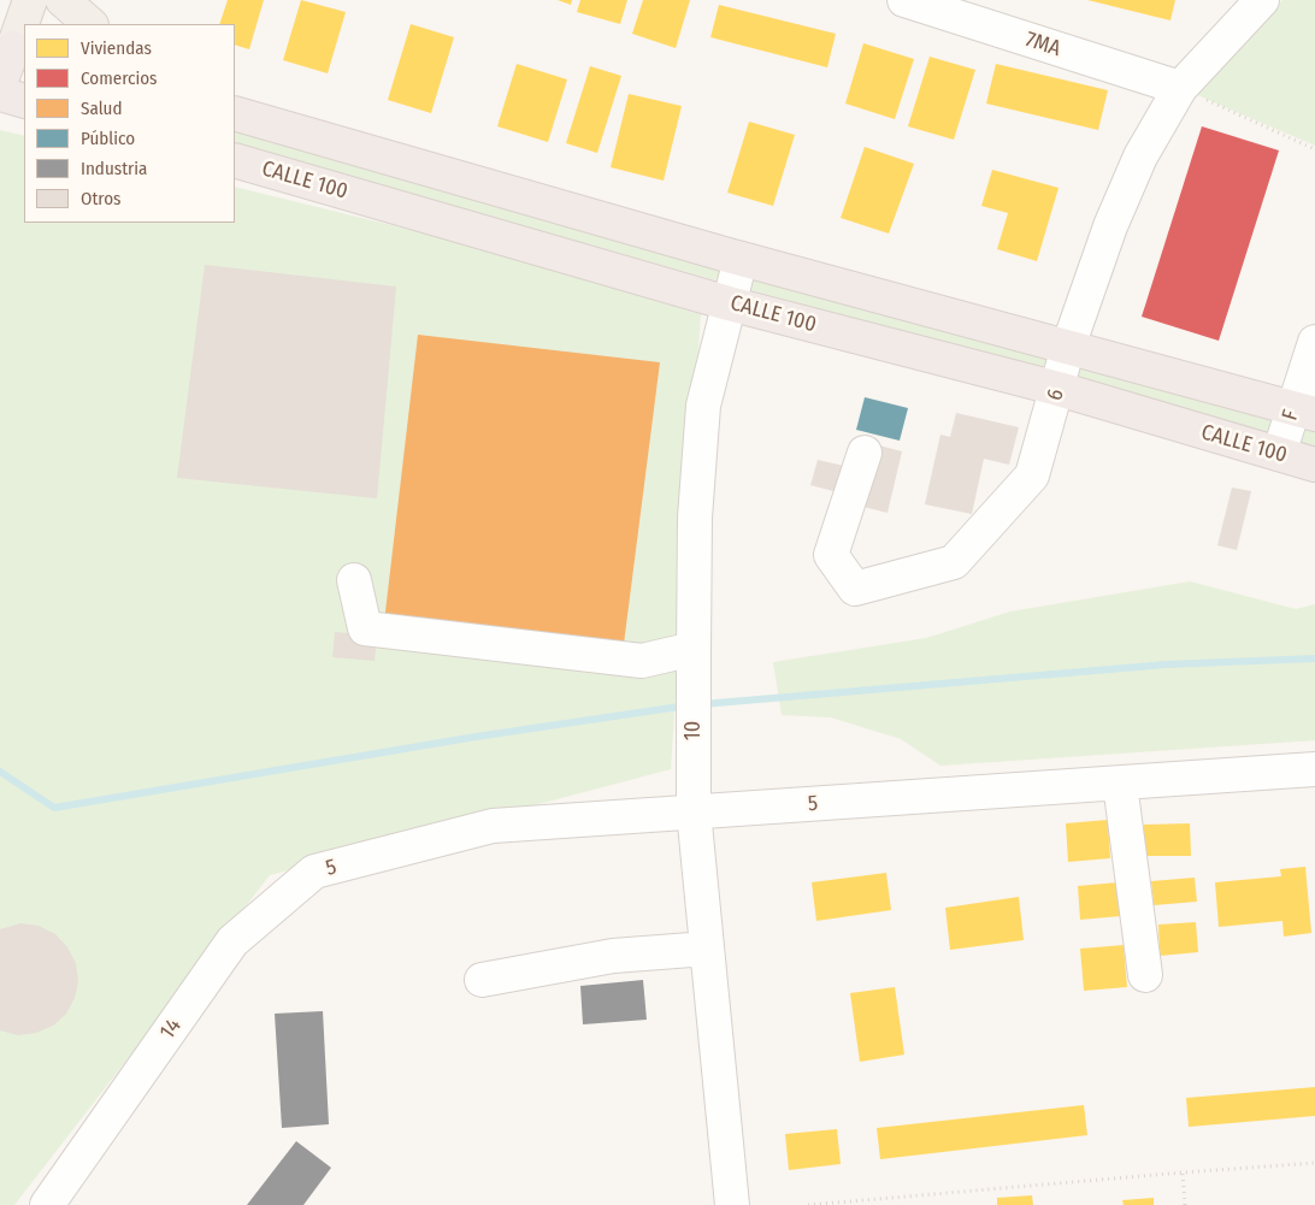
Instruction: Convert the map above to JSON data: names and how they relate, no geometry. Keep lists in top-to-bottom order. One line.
{"streets":{"highway":["CALLE 100"],"street":["7MA","6","F","10","5","14"]},"crossings":[["7MA","6"],["CALLE 100","6"],["CALLE 100","F"],["CALLE 100","10"],["10","5"],["5","14"]],"legend":["Viviendas","Comercios","Salud","Público","Industria","Otros"]}
